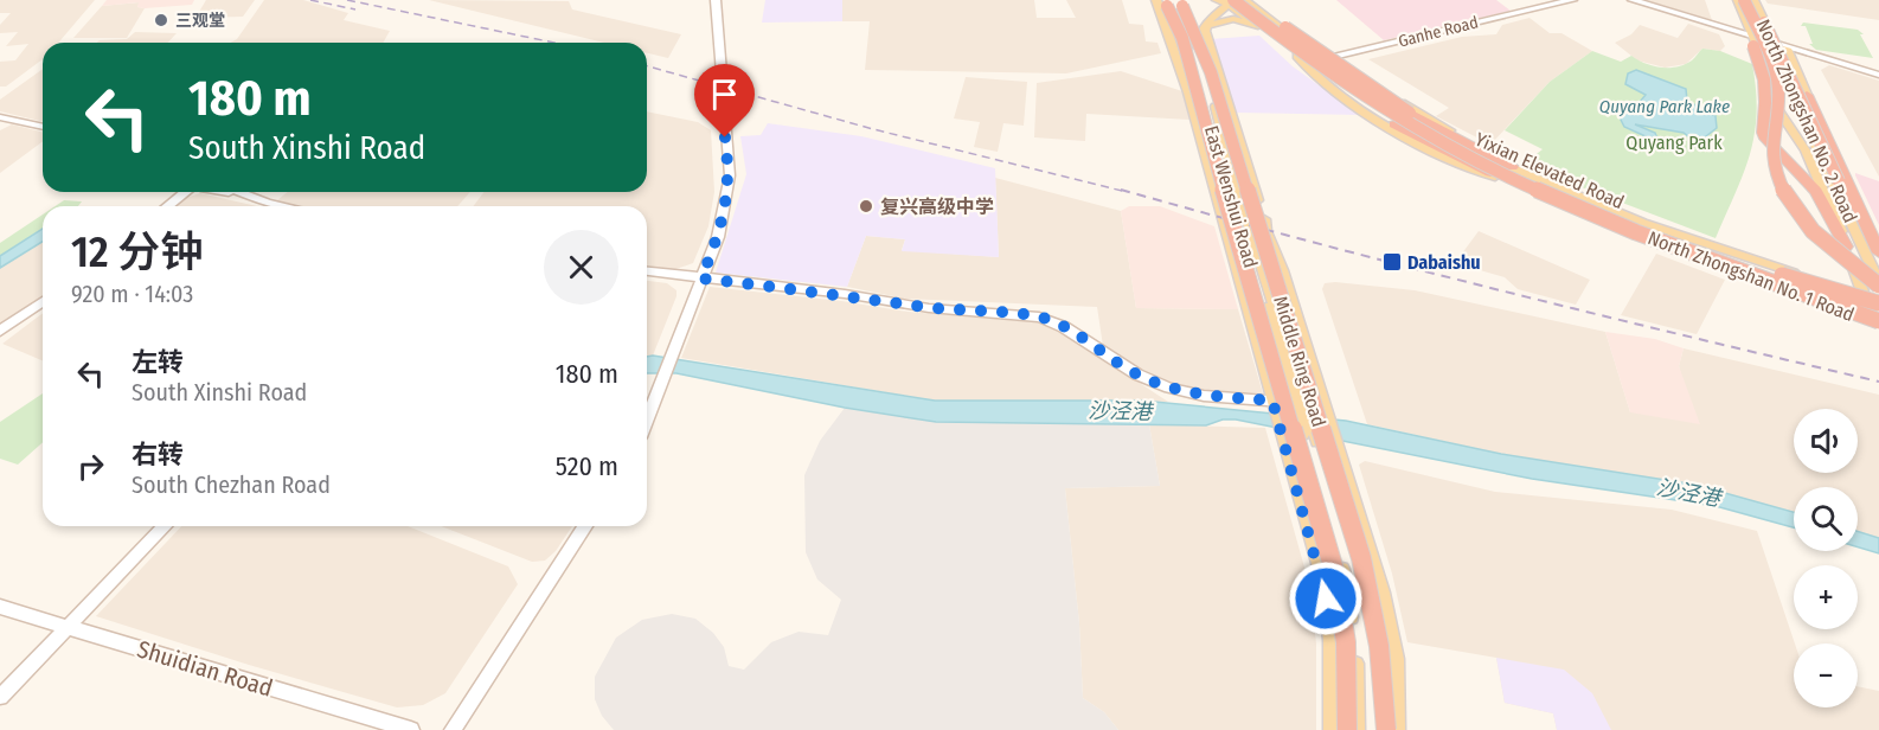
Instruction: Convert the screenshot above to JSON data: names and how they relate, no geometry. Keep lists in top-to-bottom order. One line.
{"streets":{"highway":["Yixian Elevated Road","Middle Ring Road"],"main road":["North Zhongshan No. 2 Road","East Wenshui Road","North Zhongshan No. 1 Road"],"street":["Ganhe Road","Shuidian Road"]},"crossings":[["North Zhongshan No. 2 Road","Yixian Elevated Road"],["North Zhongshan No. 2 Road","North Zhongshan No. 1 Road"],["Yixian Elevated Road","North Zhongshan No. 1 Road"],["East Wenshui Road","Middle Ring Road"]],"water":["Quyang Park Lake","沙泾港"],"parks":["Quyang Park"],"places":{"other":["三观堂","复兴高级中学"],"transit":["Dabaishu"]},"page":{"turn":["180 m","South Xinshi Road"],"heading":["12 分钟","920 m · 14:03"],"list":[{"name":"左转","note":"South Xinshi Road","value":"180 m"},{"name":"右转","note":"South Chezhan Road","value":"520 m"}],"map_buttons":["+","−"]}}
